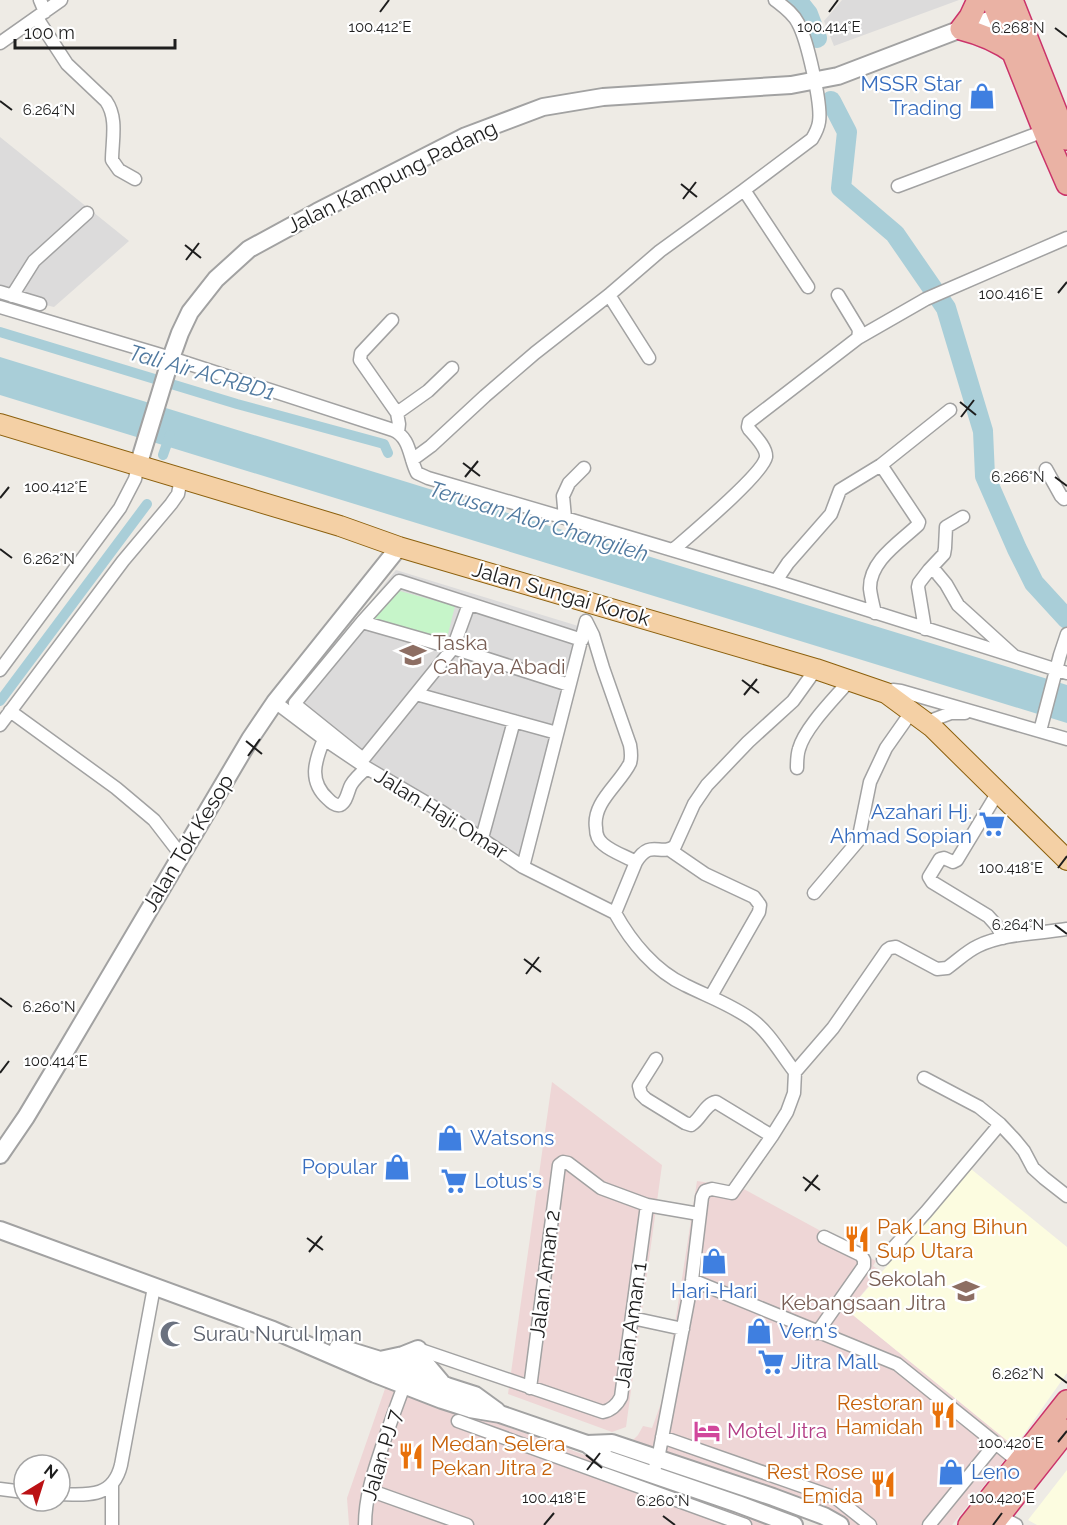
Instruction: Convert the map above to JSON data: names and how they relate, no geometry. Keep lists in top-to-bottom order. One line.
{"streets":{"main road":["Jalan Sungai Korok"],"street":["Jalan Kampung Padang","Jalan Haji Omar","Jalan Tok Kesop","Jalan Aman 2","Jalan Aman 1","Jalan PJ 7"]},"crossings":[["Jalan Kampung Padang","Jalan Sungai Korok"],["Jalan Sungai Korok","Jalan Tok Kesop"],["Jalan Haji Omar","Jalan Tok Kesop"],["Jalan Aman 2","Jalan Aman 1"],["Jalan Aman 1","Jalan PJ 7"]],"water":["Tali Air ACRBD1","Terusan Alor Changileh"],"places":{"shop":["MSSR Star Trading","Watsons","Popular","Hari-Hari","Vern's","Leno"],"school or university":["Taska Cahaya Abadi","Sekolah Kebangsaan Jitra"],"supermarket":["Azahari Hj. Ahmad Sopian","Lotus's","Jitra Mall"],"restaurant":["Pak Lang Bihun Sup Utara","Restoran Hamidah","Medan Selera Pekan Jitra 2","Rest Rose Emida"],"mosque":["Surau Nurul Iman"],"hotel":["Motel Jitra"]},"scale_bar":"100 m","north":"top right","coordinates":["100.412°E","100.414°E","6.268°N","6.264°N","100.416°E","6.266°N","6.262°N","100.418°E","6.260°N","100.420°E"]}
